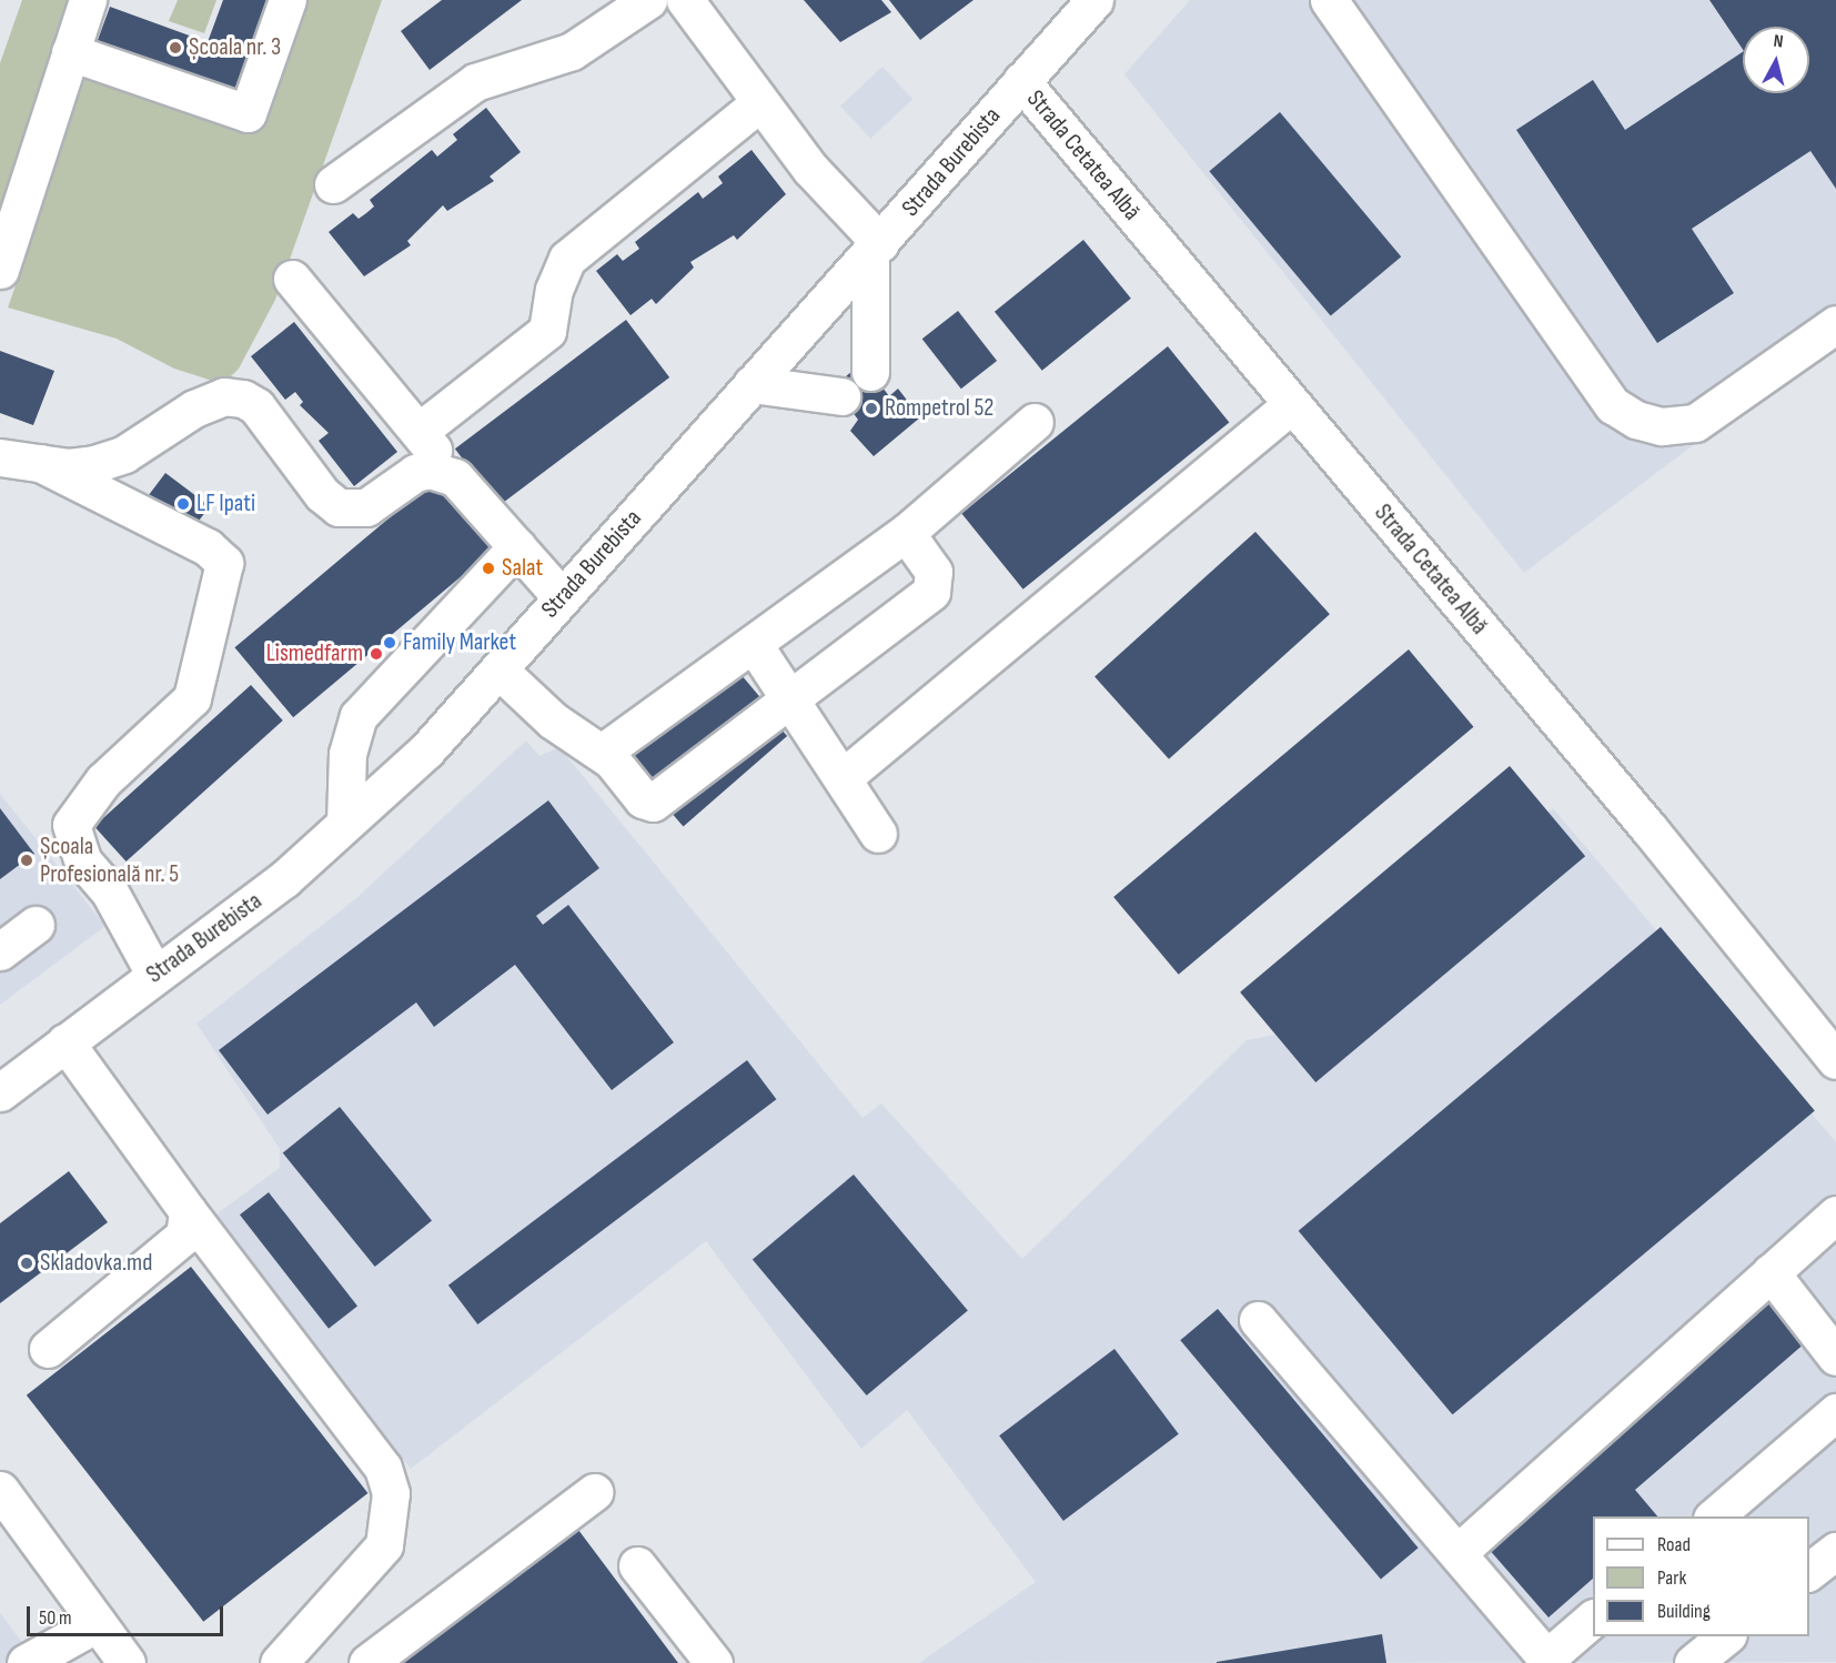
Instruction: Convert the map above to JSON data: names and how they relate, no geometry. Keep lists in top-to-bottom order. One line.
{"streets":{"street":["Strada Cetatea Albă","Strada Burebista"]},"crossings":[["Strada Cetatea Albă","Strada Burebista"]],"places":["Școala nr. 3","Rompetrol 52","LF Ipati","Salat","Family Market","Lismedfarm","Școala Profesională nr. 5","Skladovka.md"],"legend":["Road","Park","Building"],"scale_bar":"50 m","north":"top"}
